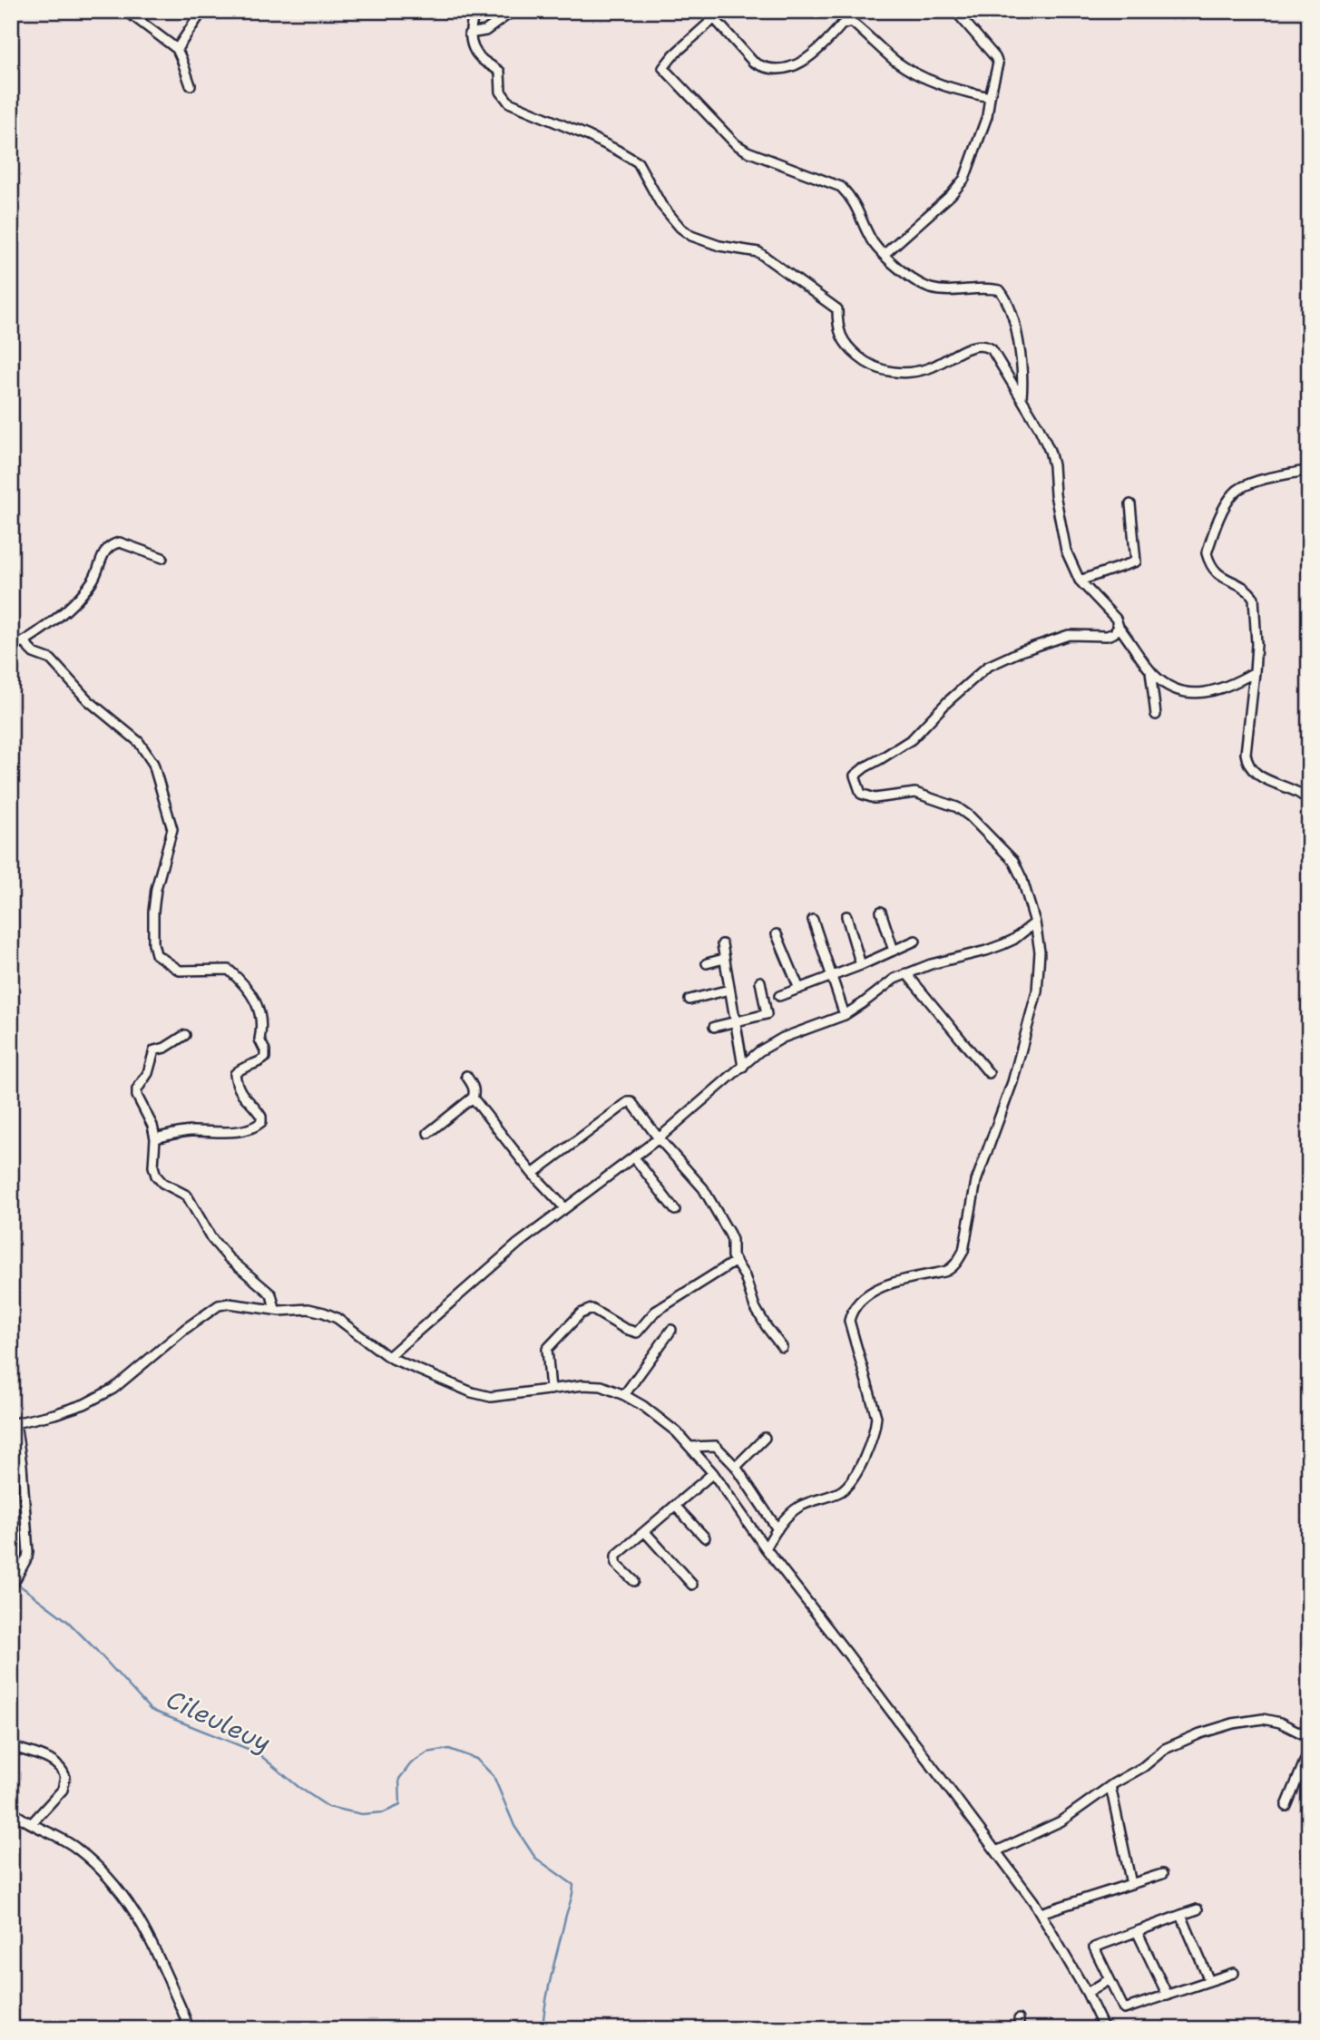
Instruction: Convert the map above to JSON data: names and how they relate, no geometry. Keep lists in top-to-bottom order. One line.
{"water":["Cileuleuy"]}
